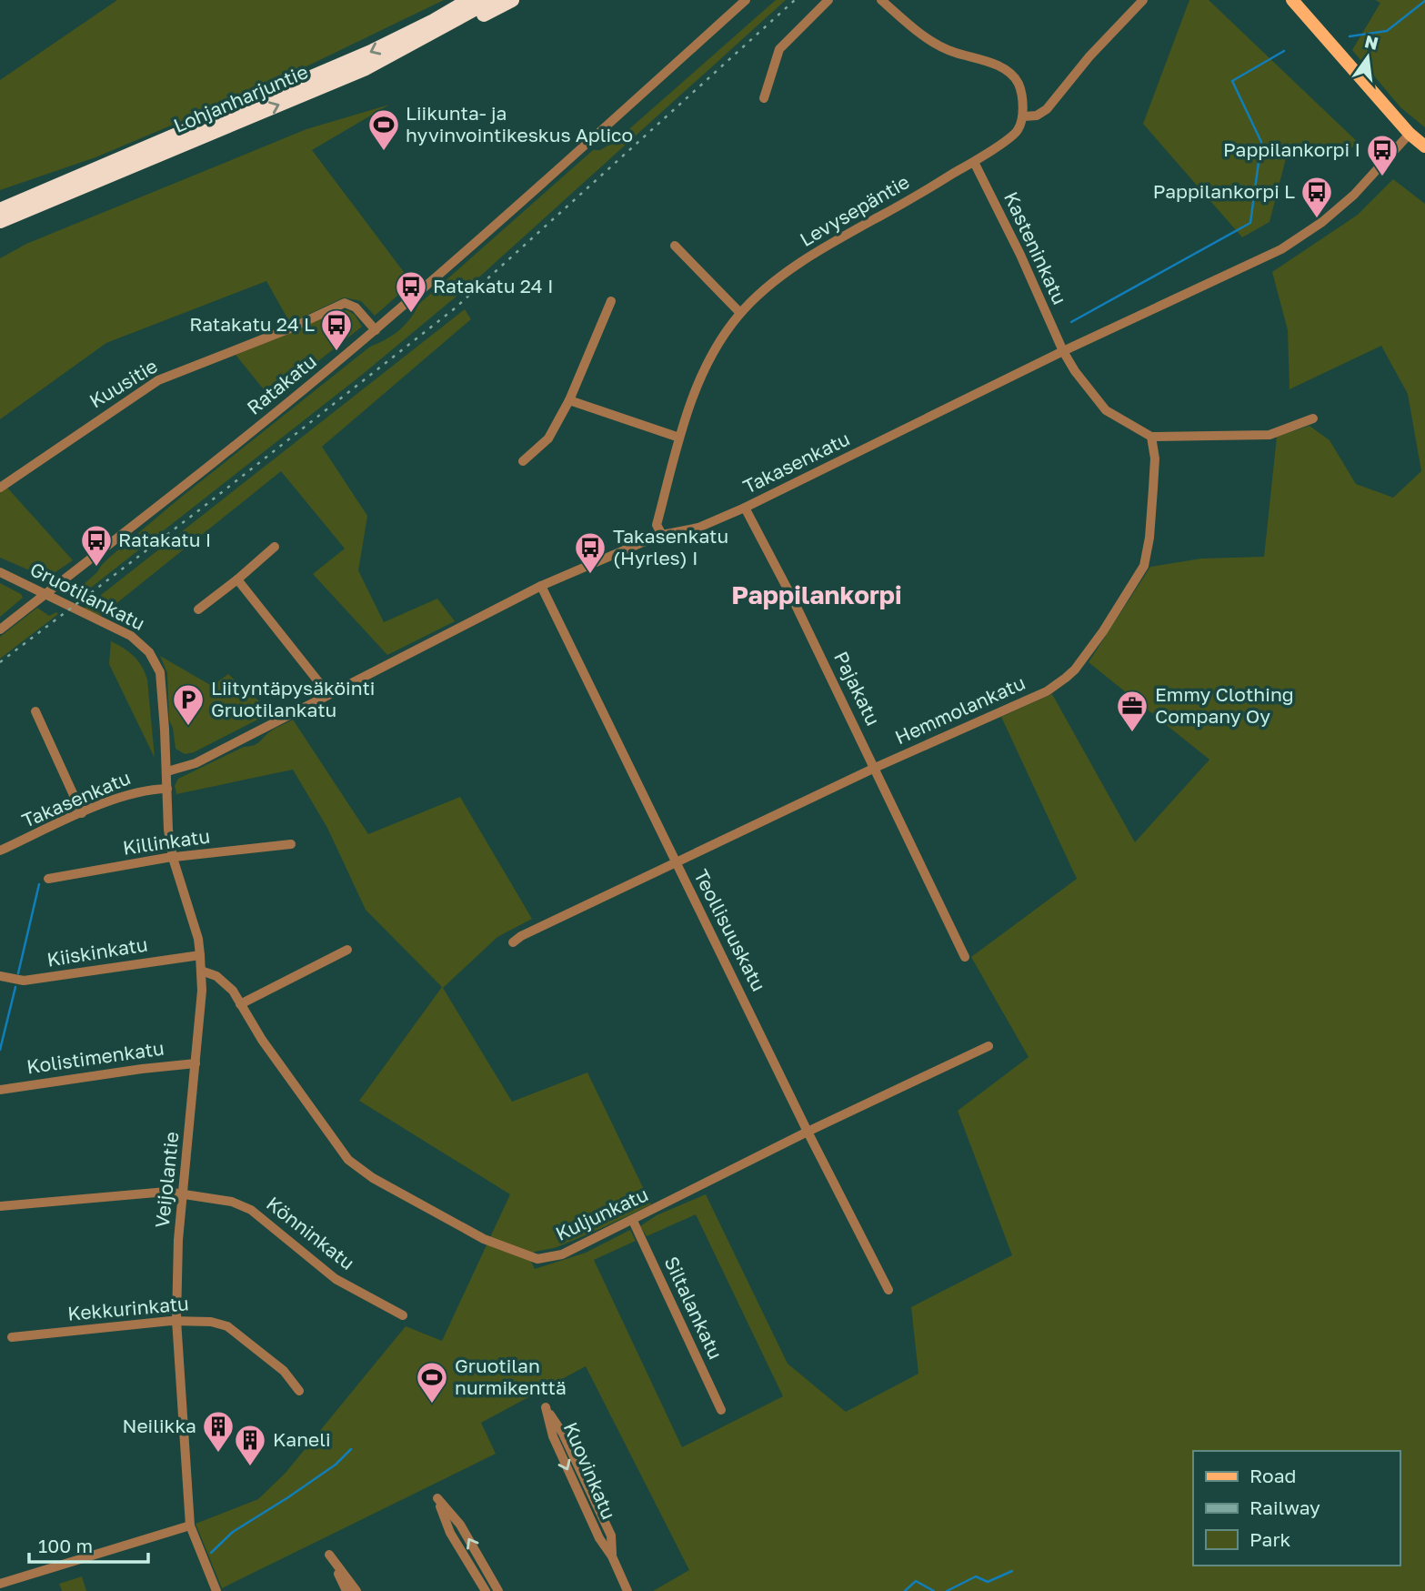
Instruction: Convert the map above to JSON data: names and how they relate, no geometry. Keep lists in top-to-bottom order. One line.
{"streets":{"highway":["Lohjanharjuntie"],"street":["Levysepäntie","Kasteninkatu","Kuusitie","Ratakatu","Takasenkatu","Gruotilankatu","Pajakatu","Hemmolankatu","Killinkatu","Teollisuuskatu","Kiiskinkatu","Kolistimenkatu","Veijolantie","Kuljunkatu","Könninkatu","Siltalankatu","Kekkurinkatu","Kuovinkatu"]},"crossings":[["Levysepäntie","Kasteninkatu"],["Levysepäntie","Takasenkatu"],["Kasteninkatu","Takasenkatu"],["Kuusitie","Ratakatu"],["Ratakatu","Gruotilankatu"],["Takasenkatu","Gruotilankatu"],["Takasenkatu","Pajakatu"],["Takasenkatu","Teollisuuskatu"],["Takasenkatu","Veijolantie"],["Gruotilankatu","Veijolantie"],["Pajakatu","Hemmolankatu"],["Hemmolankatu","Teollisuuskatu"],["Killinkatu","Veijolantie"],["Teollisuuskatu","Kuljunkatu"],["Kiiskinkatu","Veijolantie"],["Kolistimenkatu","Veijolantie"],["Veijolantie","Kuljunkatu"],["Veijolantie","Könninkatu"],["Veijolantie","Kekkurinkatu"],["Kuljunkatu","Siltalankatu"]],"districts":["Pappilankorpi"],"places":{"sports":["Liikunta- ja hyvinvointikeskus Aplico","Gruotilan nurmikenttä"],"bus stop":["Pappilankorpi I","Pappilankorpi L","Ratakatu 24 I","Ratakatu 24 L","Ratakatu I","Takasenkatu (Hyrles) I"],"parking":["Liityntäpysäköinti Gruotilankatu"],"office":["Emmy Clothing Company Oy"],"building":["Neilikka","Kaneli"]},"legend":["Road","Railway","Park"],"scale_bar":"100 m","north":"top"}
